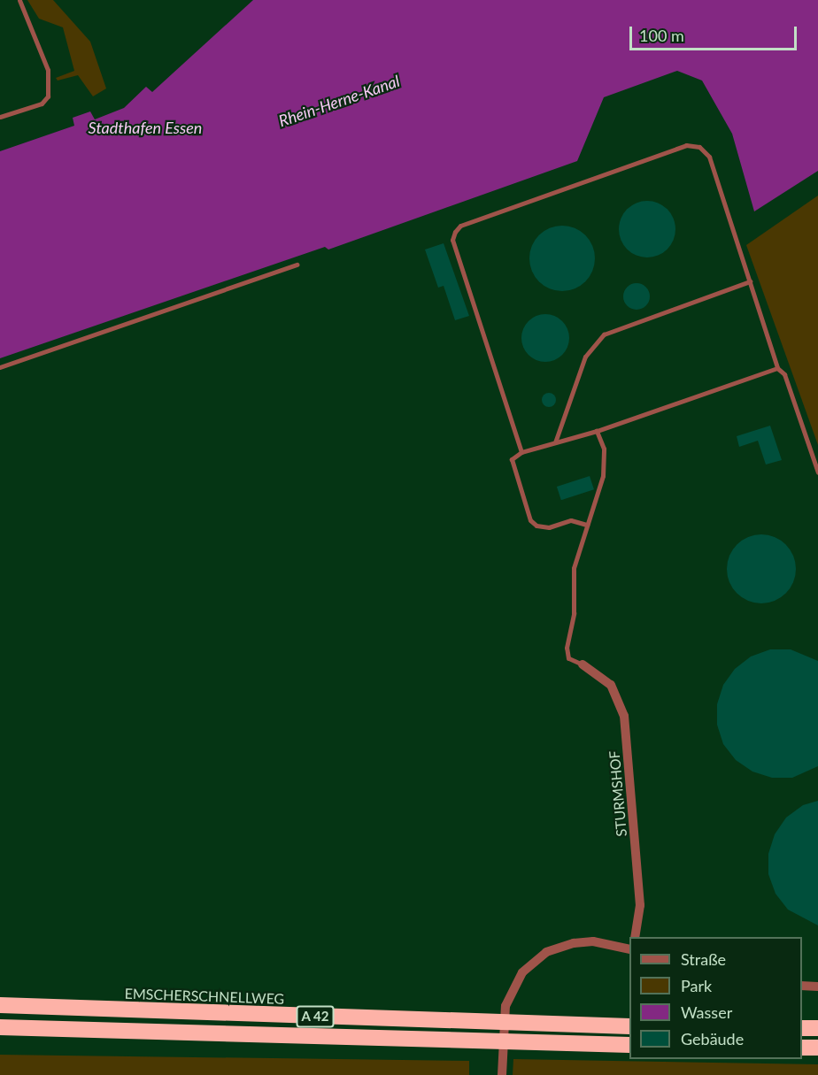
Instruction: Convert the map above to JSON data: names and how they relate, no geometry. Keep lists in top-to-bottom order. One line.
{"streets":{"highway":["EMSCHERSCHNELLWEG","A 42"],"street":["STURMSHOF"]},"water":["Rhein-Herne-Kanal","Stadthafen Essen"],"legend":["Straße","Park","Wasser","Gebäude"],"scale_bar":"100 m"}
